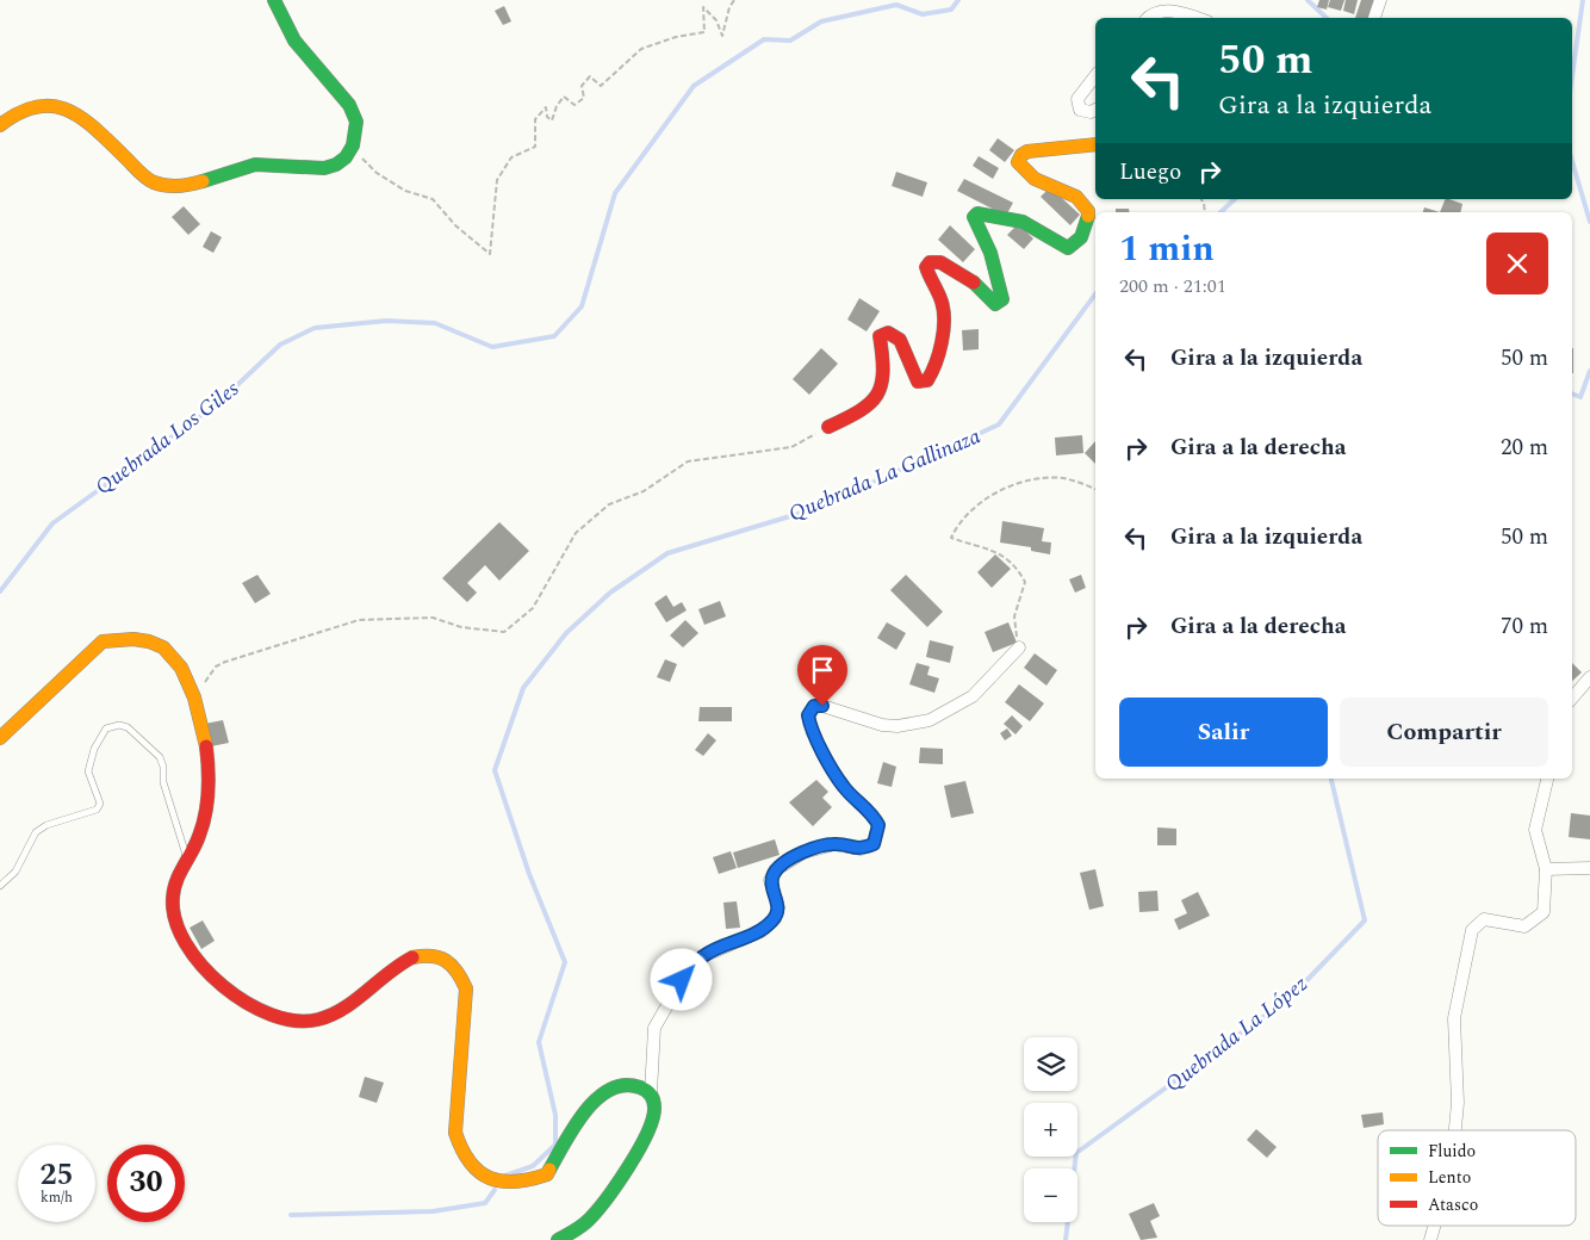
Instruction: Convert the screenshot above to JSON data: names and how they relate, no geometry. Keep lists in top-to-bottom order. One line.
{"water":["Quebrada Los Giles","Quebrada La Gallinaza","Quebrada La López"],"legend":["Fluido","Lento","Atasco"],"page":{"turn":["50 m","Gira a la izquierda"],"then":"Luego","heading":["1 min","200 m · 21:01"],"list":[{"name":"Gira a la izquierda","value":"50 m"},{"name":"Gira a la derecha","value":"20 m"},{"name":"Gira a la izquierda","value":"50 m"},{"name":"Gira a la derecha","value":"70 m"}],"buttons":["Salir","Compartir"],"map_buttons":["+","−"],"speed":"25 km/h","limit":"30"}}
